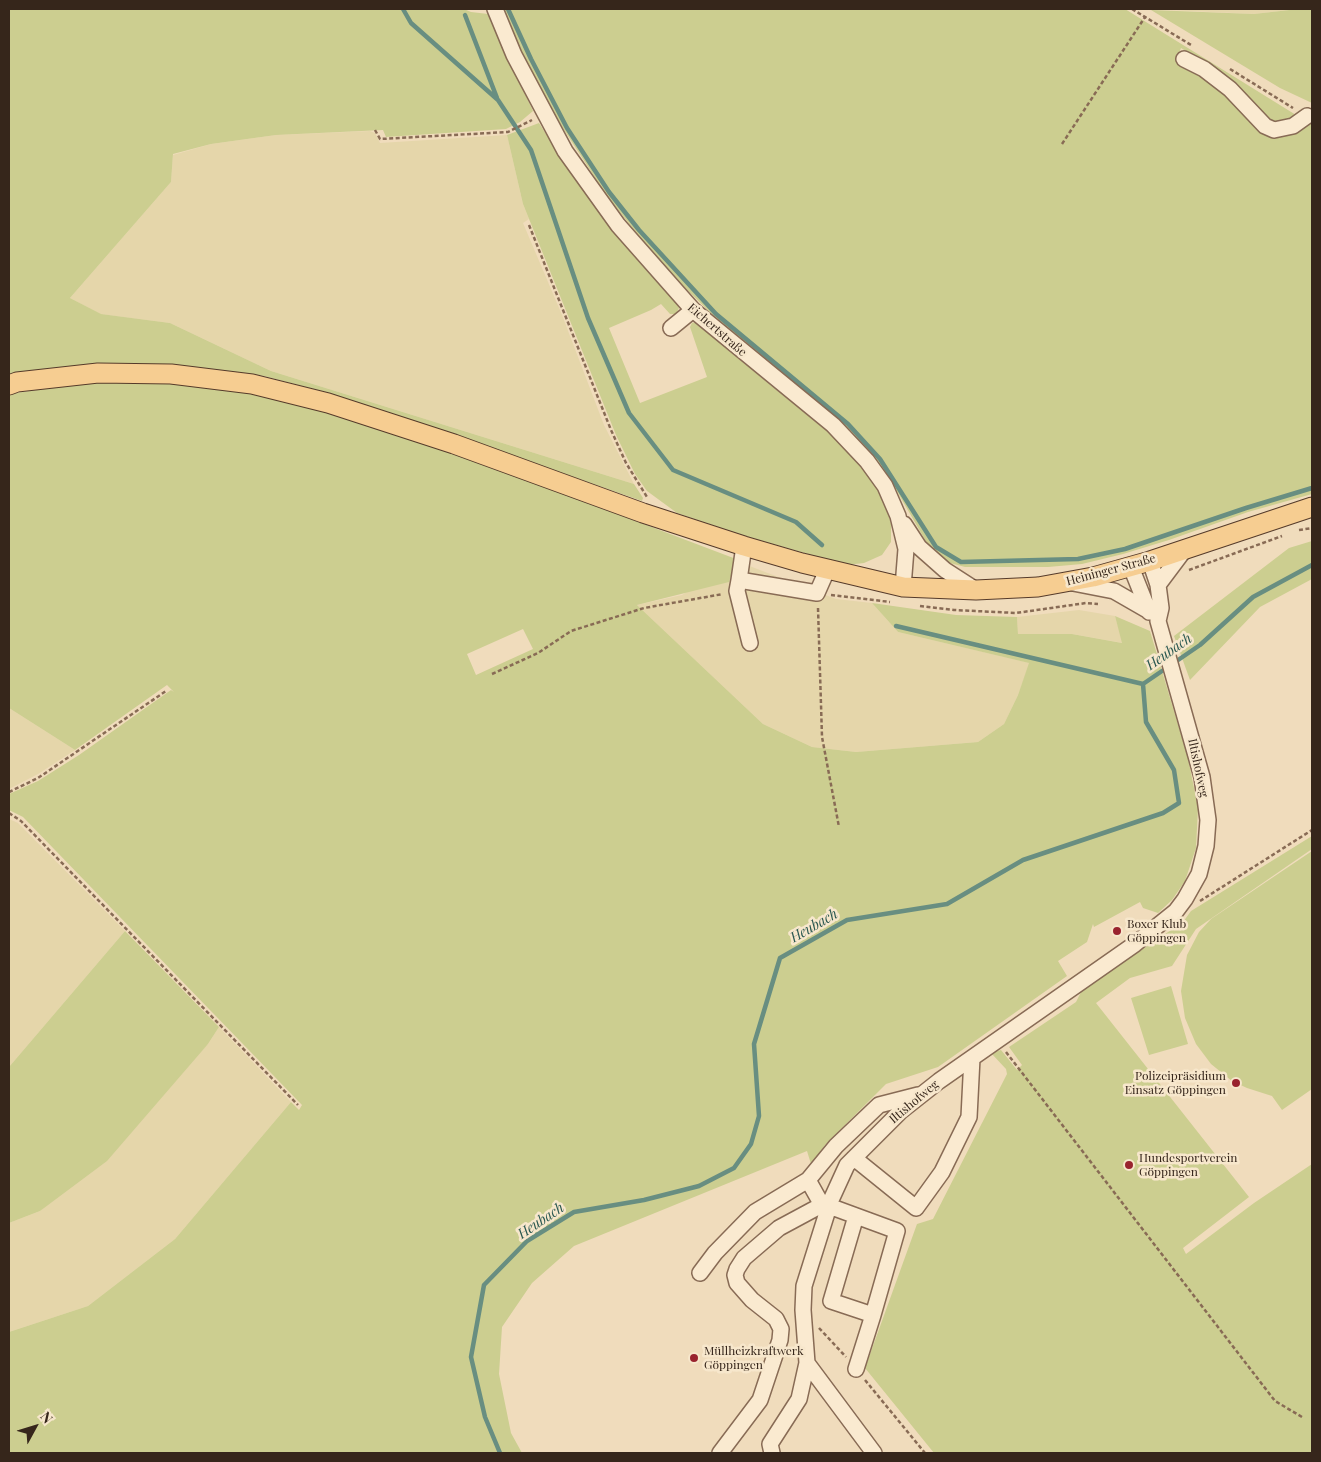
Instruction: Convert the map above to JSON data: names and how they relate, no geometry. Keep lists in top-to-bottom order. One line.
{"streets":{"main road":["Heininger Straße"],"street":["Eichertstraße","Iltishofweg"]},"crossings":[["Eichertstraße","Heininger Straße"],["Heininger Straße","Iltishofweg"]],"water":["Heubach"],"places":["Boxer Klub Göppingen","Polizeipräsidium Einsatz Göppingen","Hundesportverein Göppingen","Müllheizkraftwerk Göppingen"],"north":"top right"}
